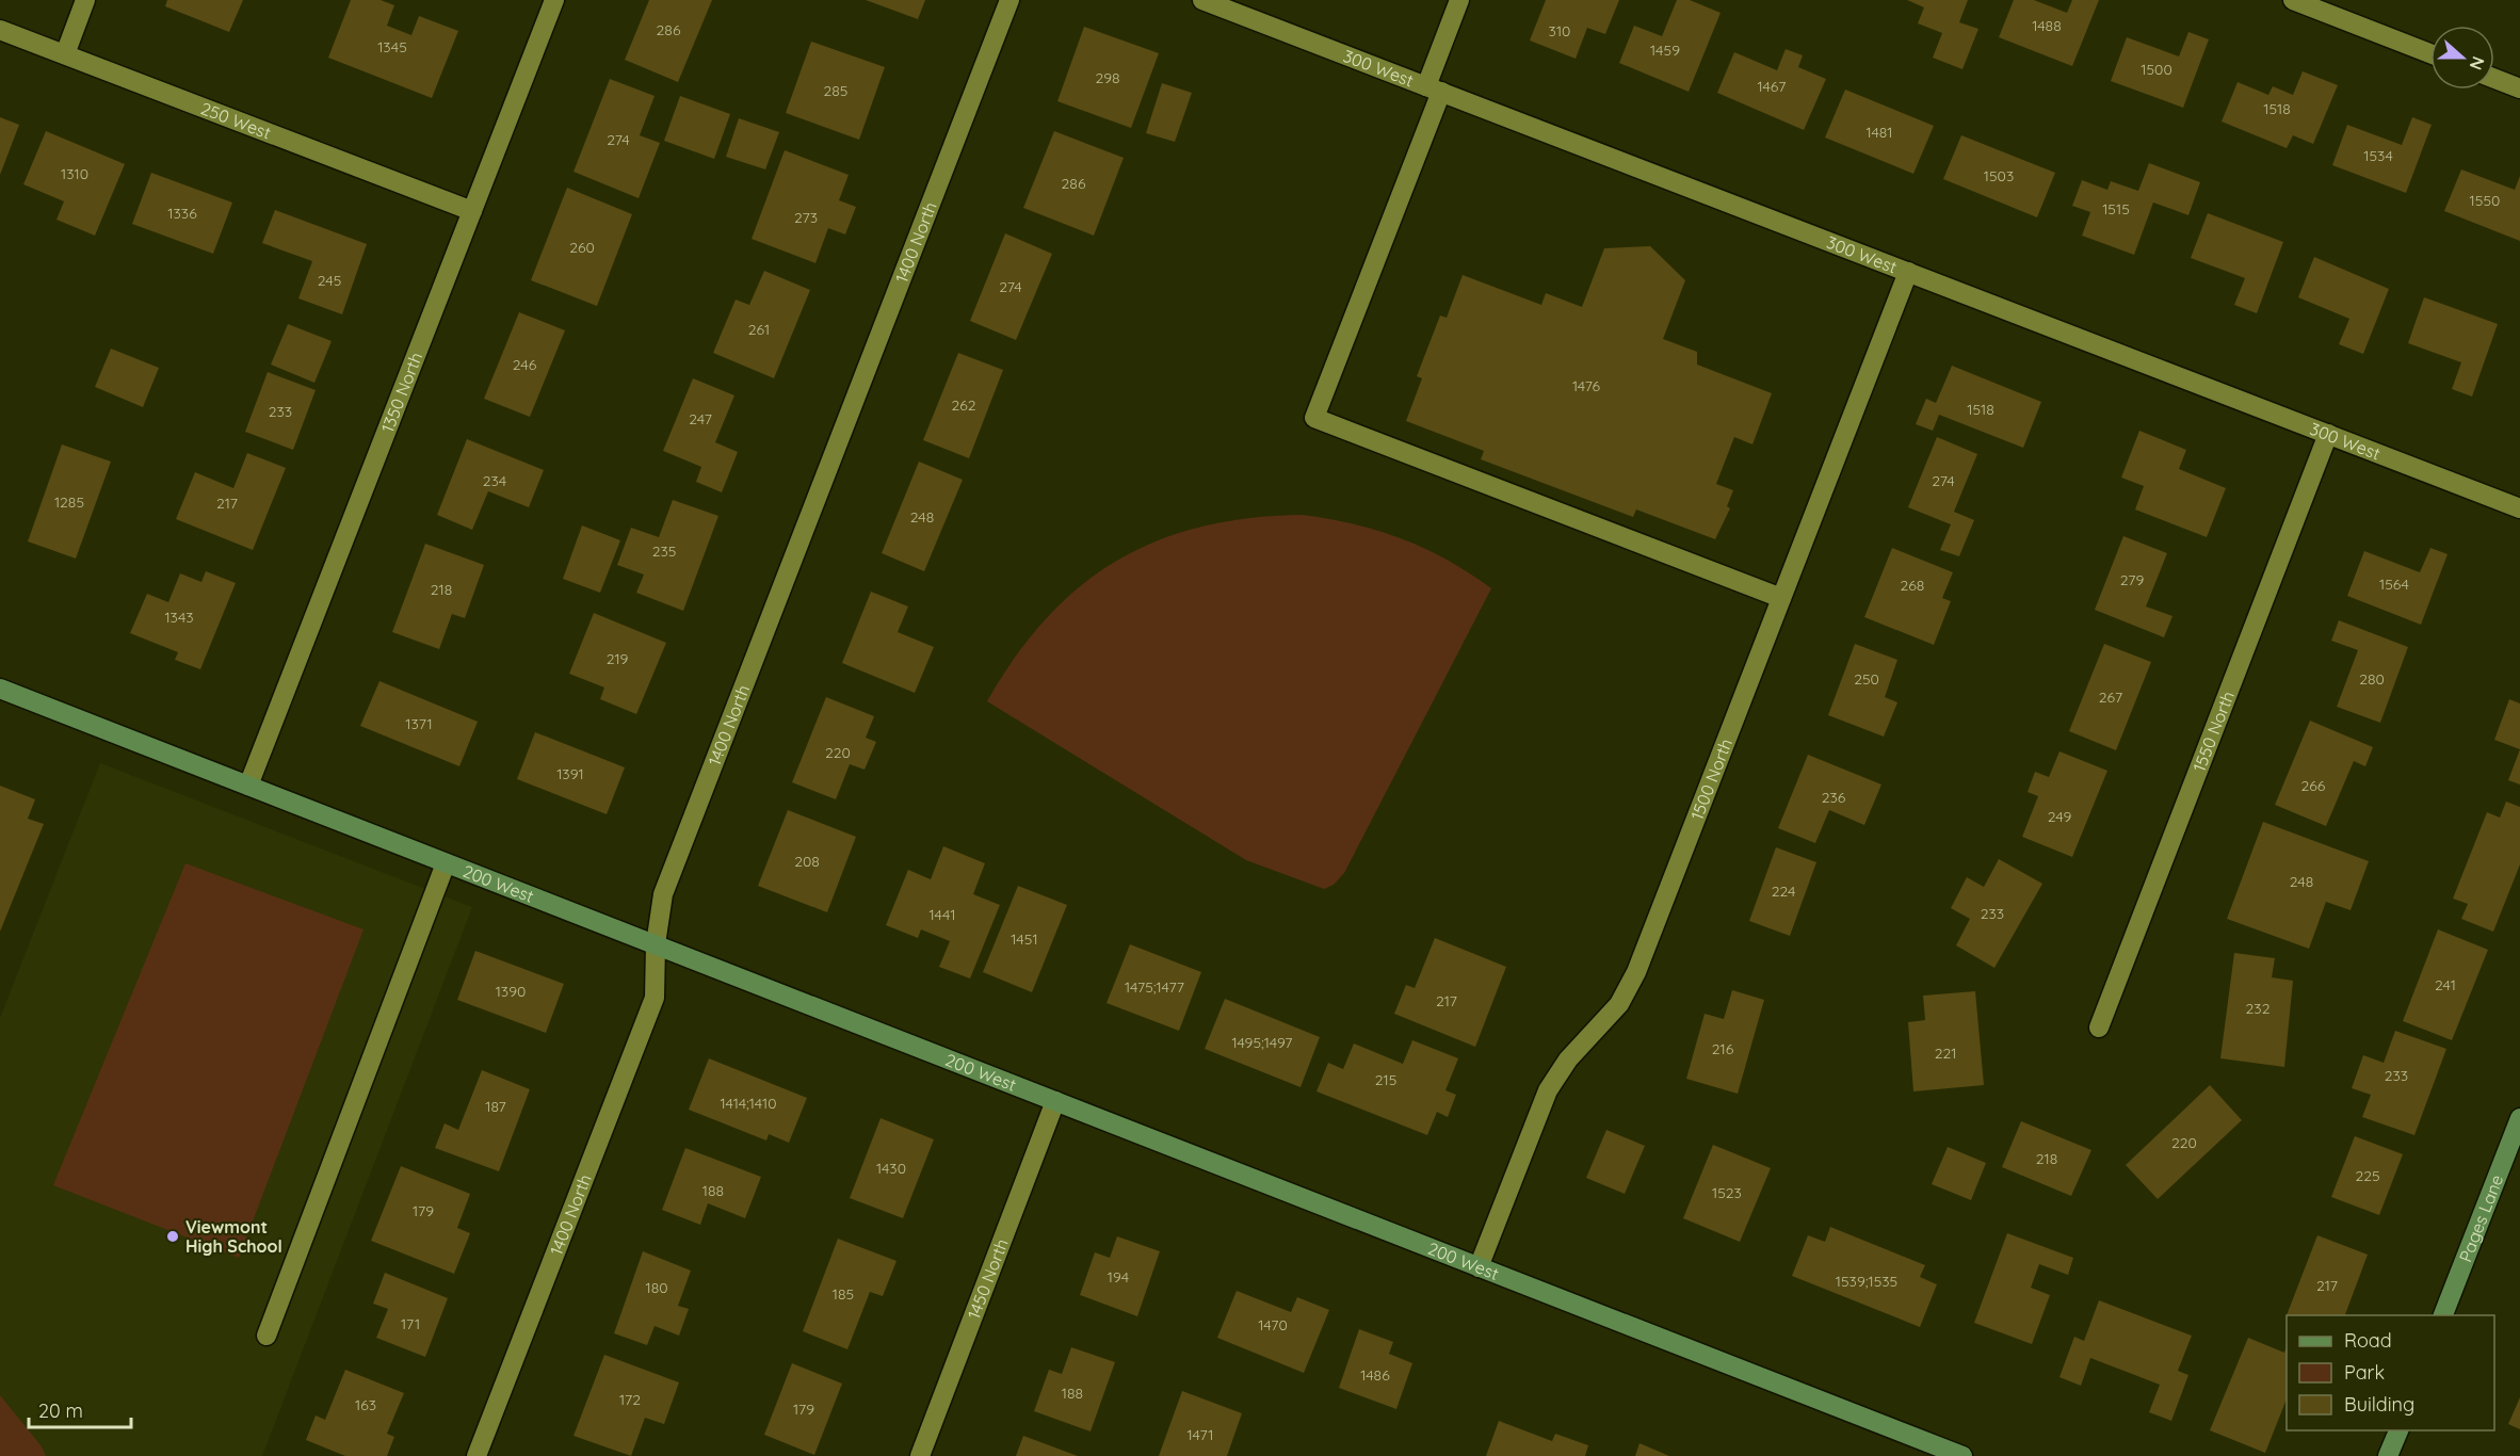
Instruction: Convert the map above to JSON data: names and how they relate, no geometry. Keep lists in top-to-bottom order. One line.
{"streets":{"main road":["200 West","Pages Lane"],"street":["300 West","250 West","1400 North","1350 North","1550 North","1500 North","1450 North"]},"crossings":[["300 West","1550 North"],["300 West","1500 North"],["250 West","1350 North"],["1400 North","200 West"],["1350 North","200 West"],["1500 North","200 West"],["200 West","1450 North"]],"places":["Viewmont High School"],"house_numbers":["1488","286","310","1345","1459","1500","298","1467","285","1518","1481","274","1534","1310","1503","286","1550","1515","1336","273","260","245","274","261","246","1476","262","1518","233","247","234","274","1285","217","248","235","279","1564","268","218","1343","219","250","280","267","1371","220","1391","266","236","249","208","248","224","233","1441","1451","241","1475;1477","1390","217","232","1495;1497","216","221","233","215","1414;1410","187","220","218","1430","225","188","1523","179","194","1539;1535","217","180","185","171","1470","1486","188","172","163","179","1471"],"legend":["Road","Park","Building"],"scale_bar":"20 m","north":"right"}
